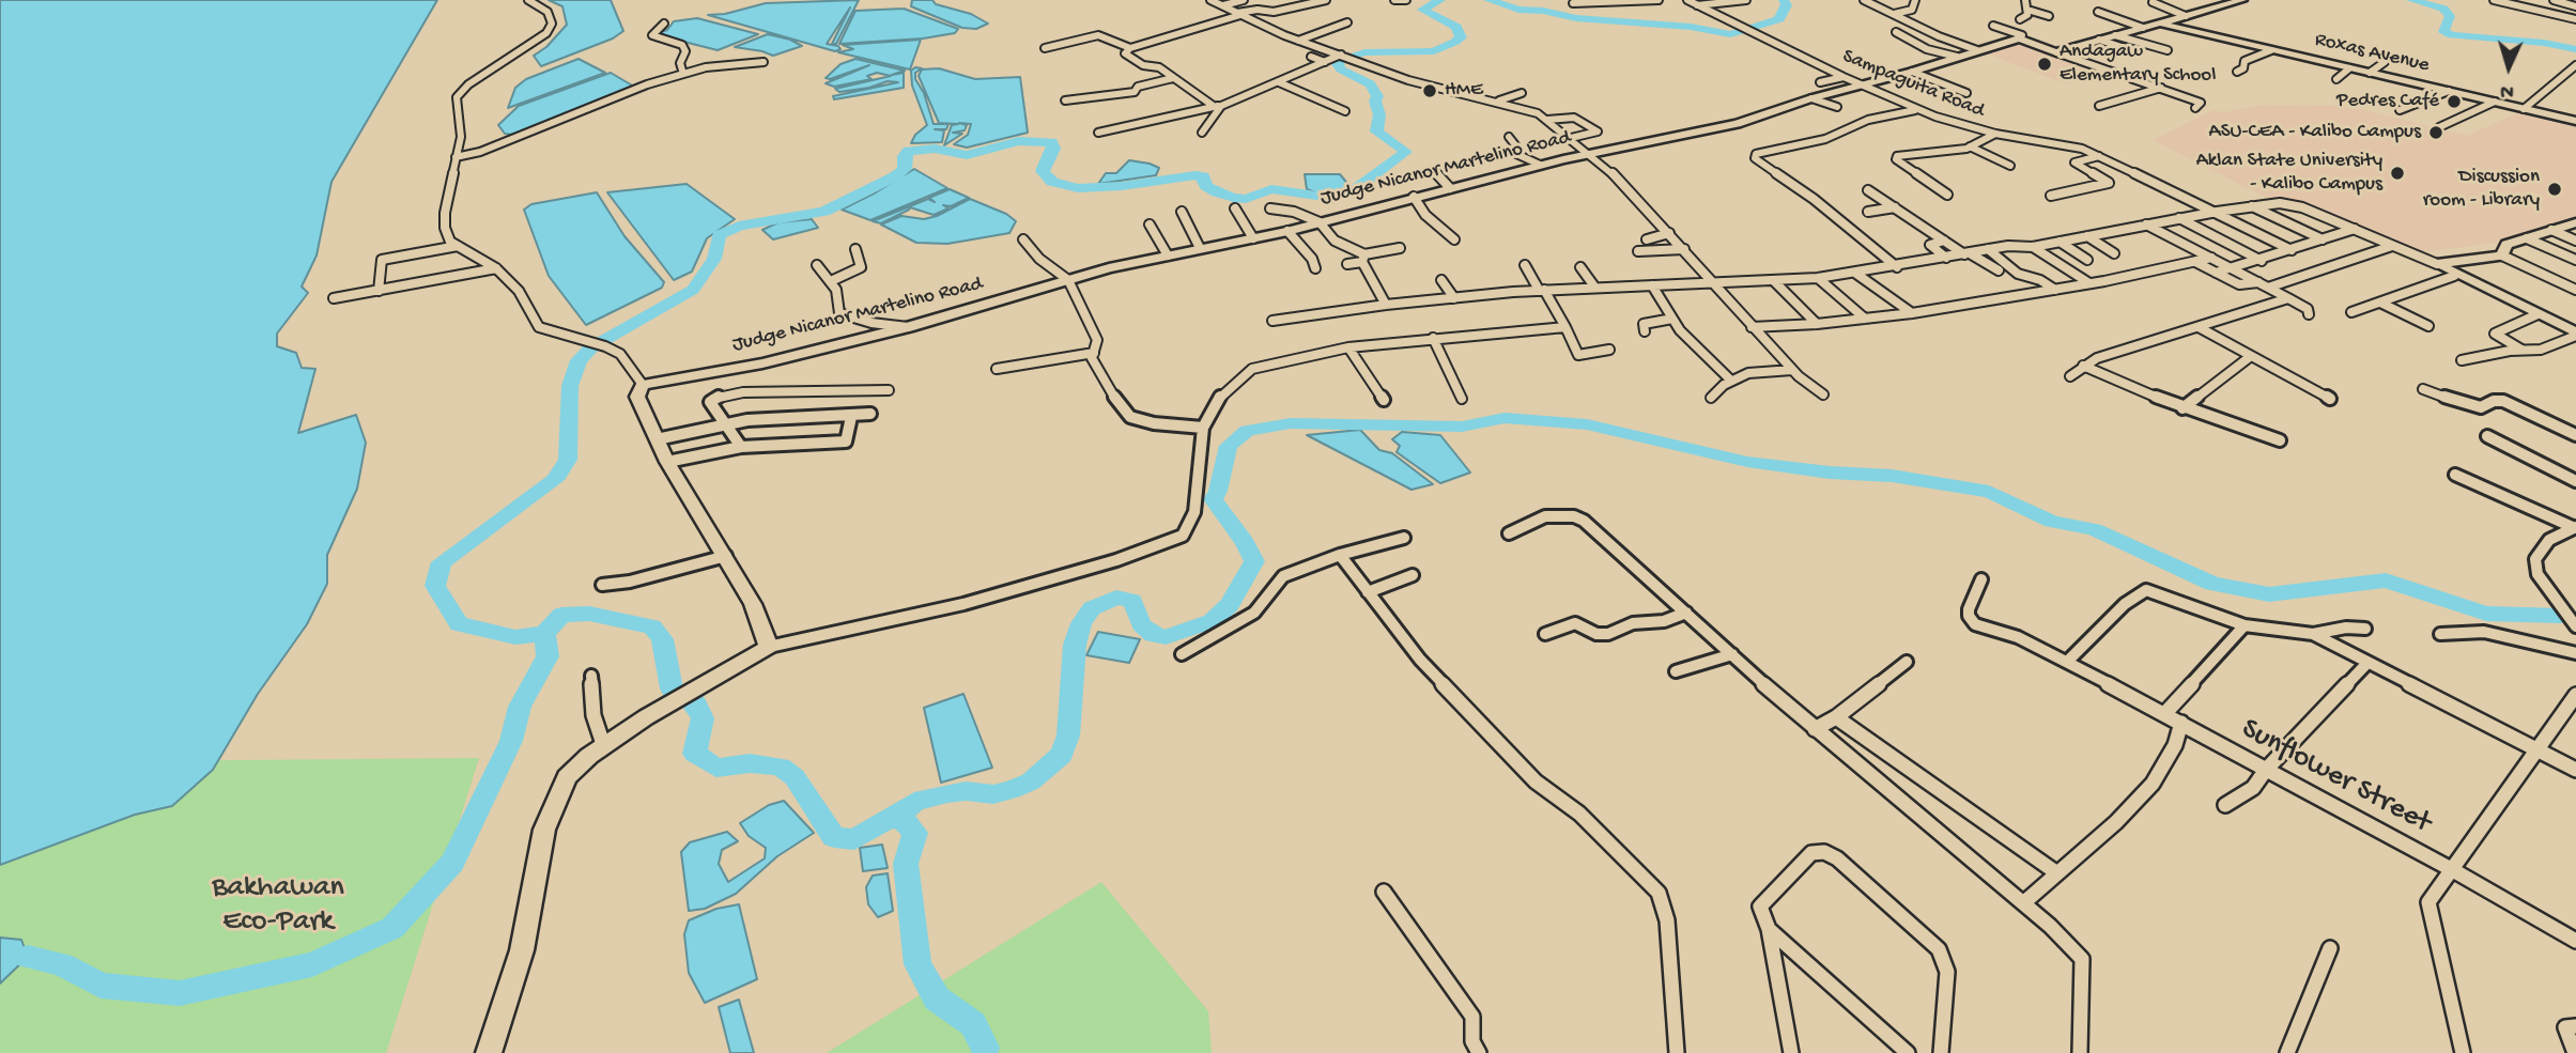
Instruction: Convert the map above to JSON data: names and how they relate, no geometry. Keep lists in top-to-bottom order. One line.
{"streets":{"street":["Roxas Avenue","Sampaguita Road","Judge Nicanor Martelino Road","Sunflower Street"]},"crossings":[["Sampaguita Road","Judge Nicanor Martelino Road"]],"parks":["Bakhawan Eco-Park"],"places":["Andagaw Elementary School","HME","Pedres Café","ASU-CEA - Kalibo Campus","Aklan State University - Kalibo Campus","Discussion room - Library"],"north":"bottom"}
